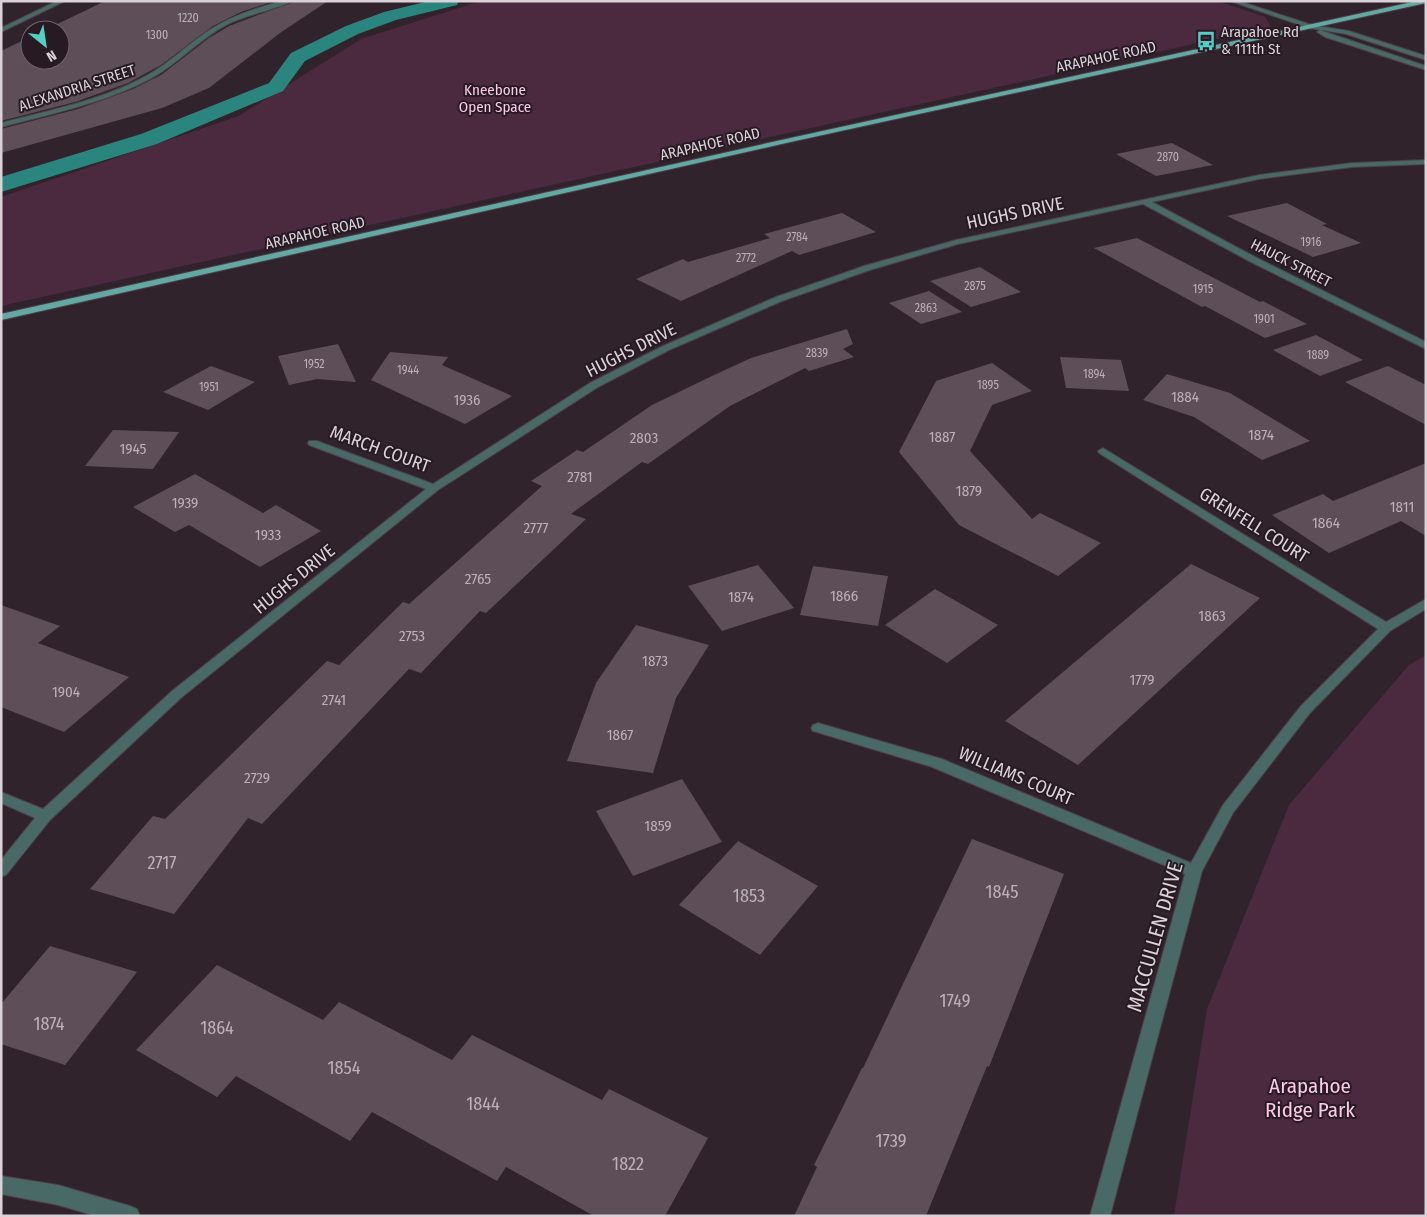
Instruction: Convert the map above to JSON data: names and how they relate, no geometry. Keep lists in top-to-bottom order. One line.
{"streets":{"main road":["ARAPAHOE ROAD"],"street":["ALEXANDRIA STREET","HUGHS DRIVE","HAUCK STREET","MARCH COURT","GRENFELL COURT","WILLIAMS COURT","MACCULLEN DRIVE"]},"crossings":[["HUGHS DRIVE","HAUCK STREET"],["HUGHS DRIVE","MARCH COURT"],["GRENFELL COURT","MACCULLEN DRIVE"],["WILLIAMS COURT","MACCULLEN DRIVE"]],"parks":["Kneebone Open Space","Arapahoe Ridge Park"],"places":{"bus stop":["Arapahoe Rd & 111th St"]},"house_numbers":["1220","1300","2870","2784","1916","2772","2875","1915","2863","1901","2839","1889","1952","1944","1894","1895","1951","1884","1936","1874","1887","2803","1945","2781","1879","1939","1811","1864","2777","1933","2765","1866","1874","1863","2753","1873","1779","1904","2741","1867","2729","1859","2717","1845","1853","1749","1874","1864","1854","1844","1739","1822"],"north":"bottom right"}
